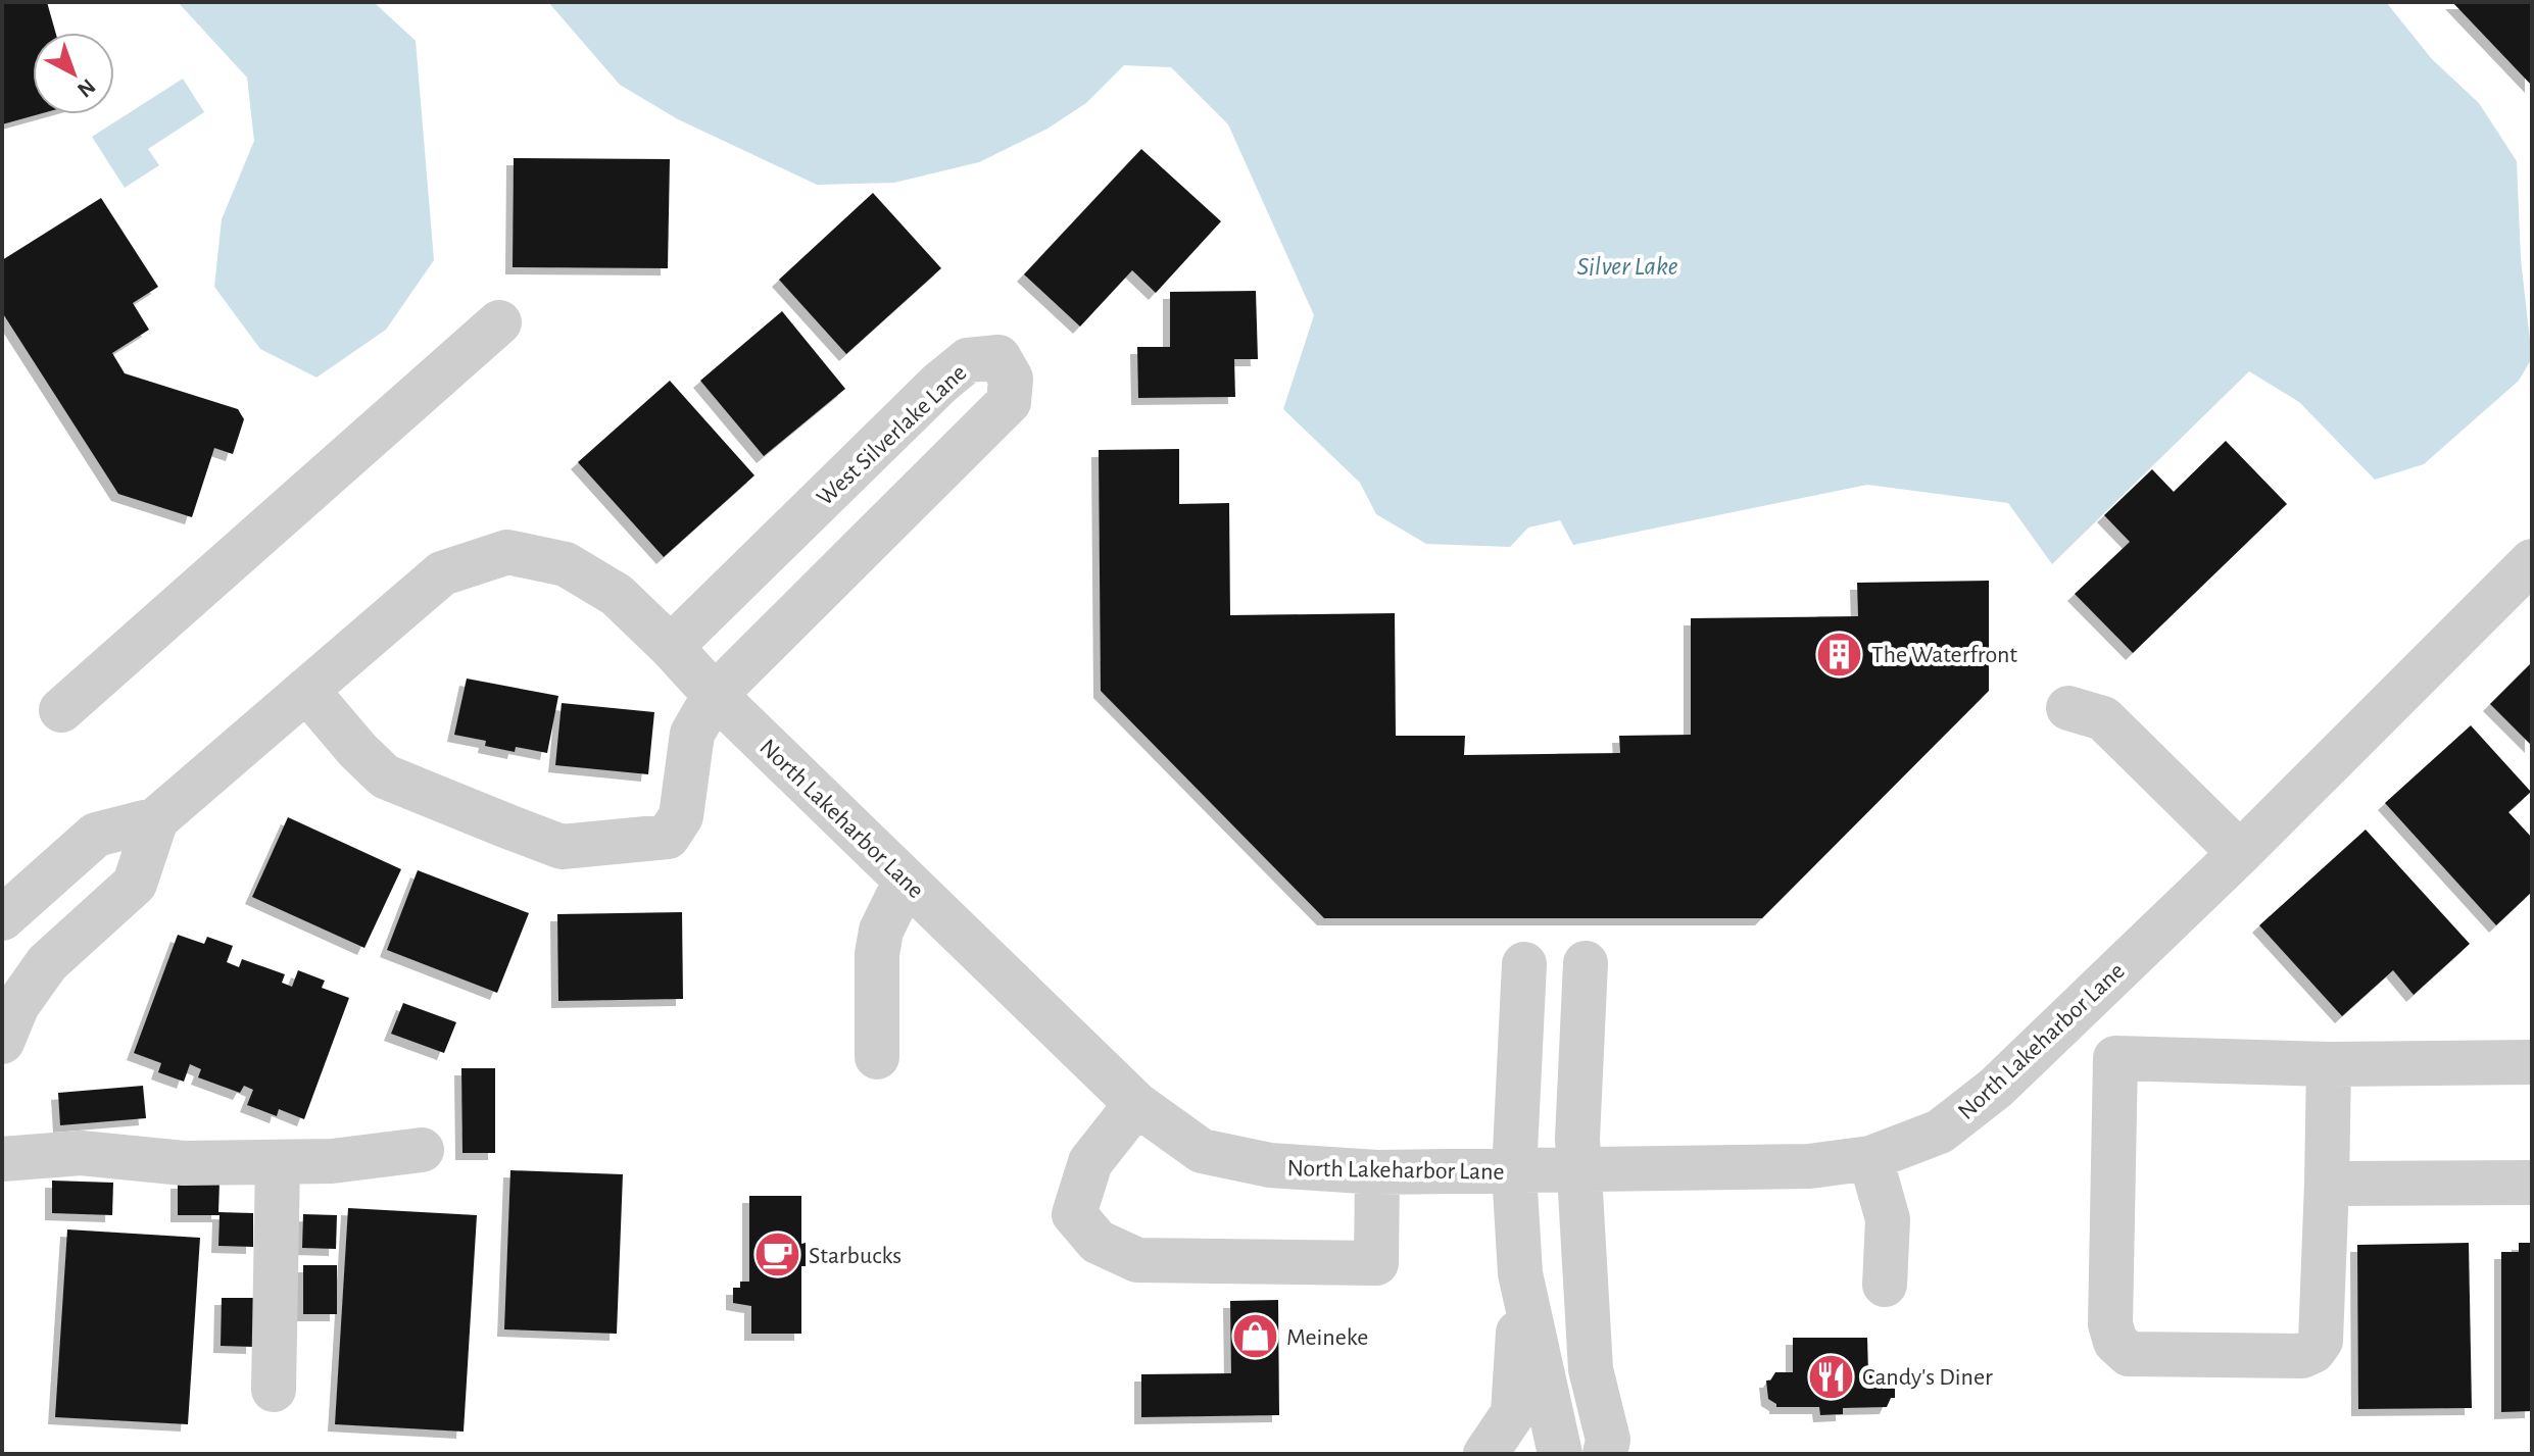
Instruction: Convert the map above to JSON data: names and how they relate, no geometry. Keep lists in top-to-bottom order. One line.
{"streets":{"street":["West Silverlake Lane","North Lakeharbor Lane"]},"crossings":[["West Silverlake Lane","North Lakeharbor Lane"]],"water":["Silver Lake"],"places":{"building":["The Waterfront"],"cafe":["Starbucks"],"shop":["Meineke"],"restaurant":["Candy's Diner"]},"north":"bottom right"}
